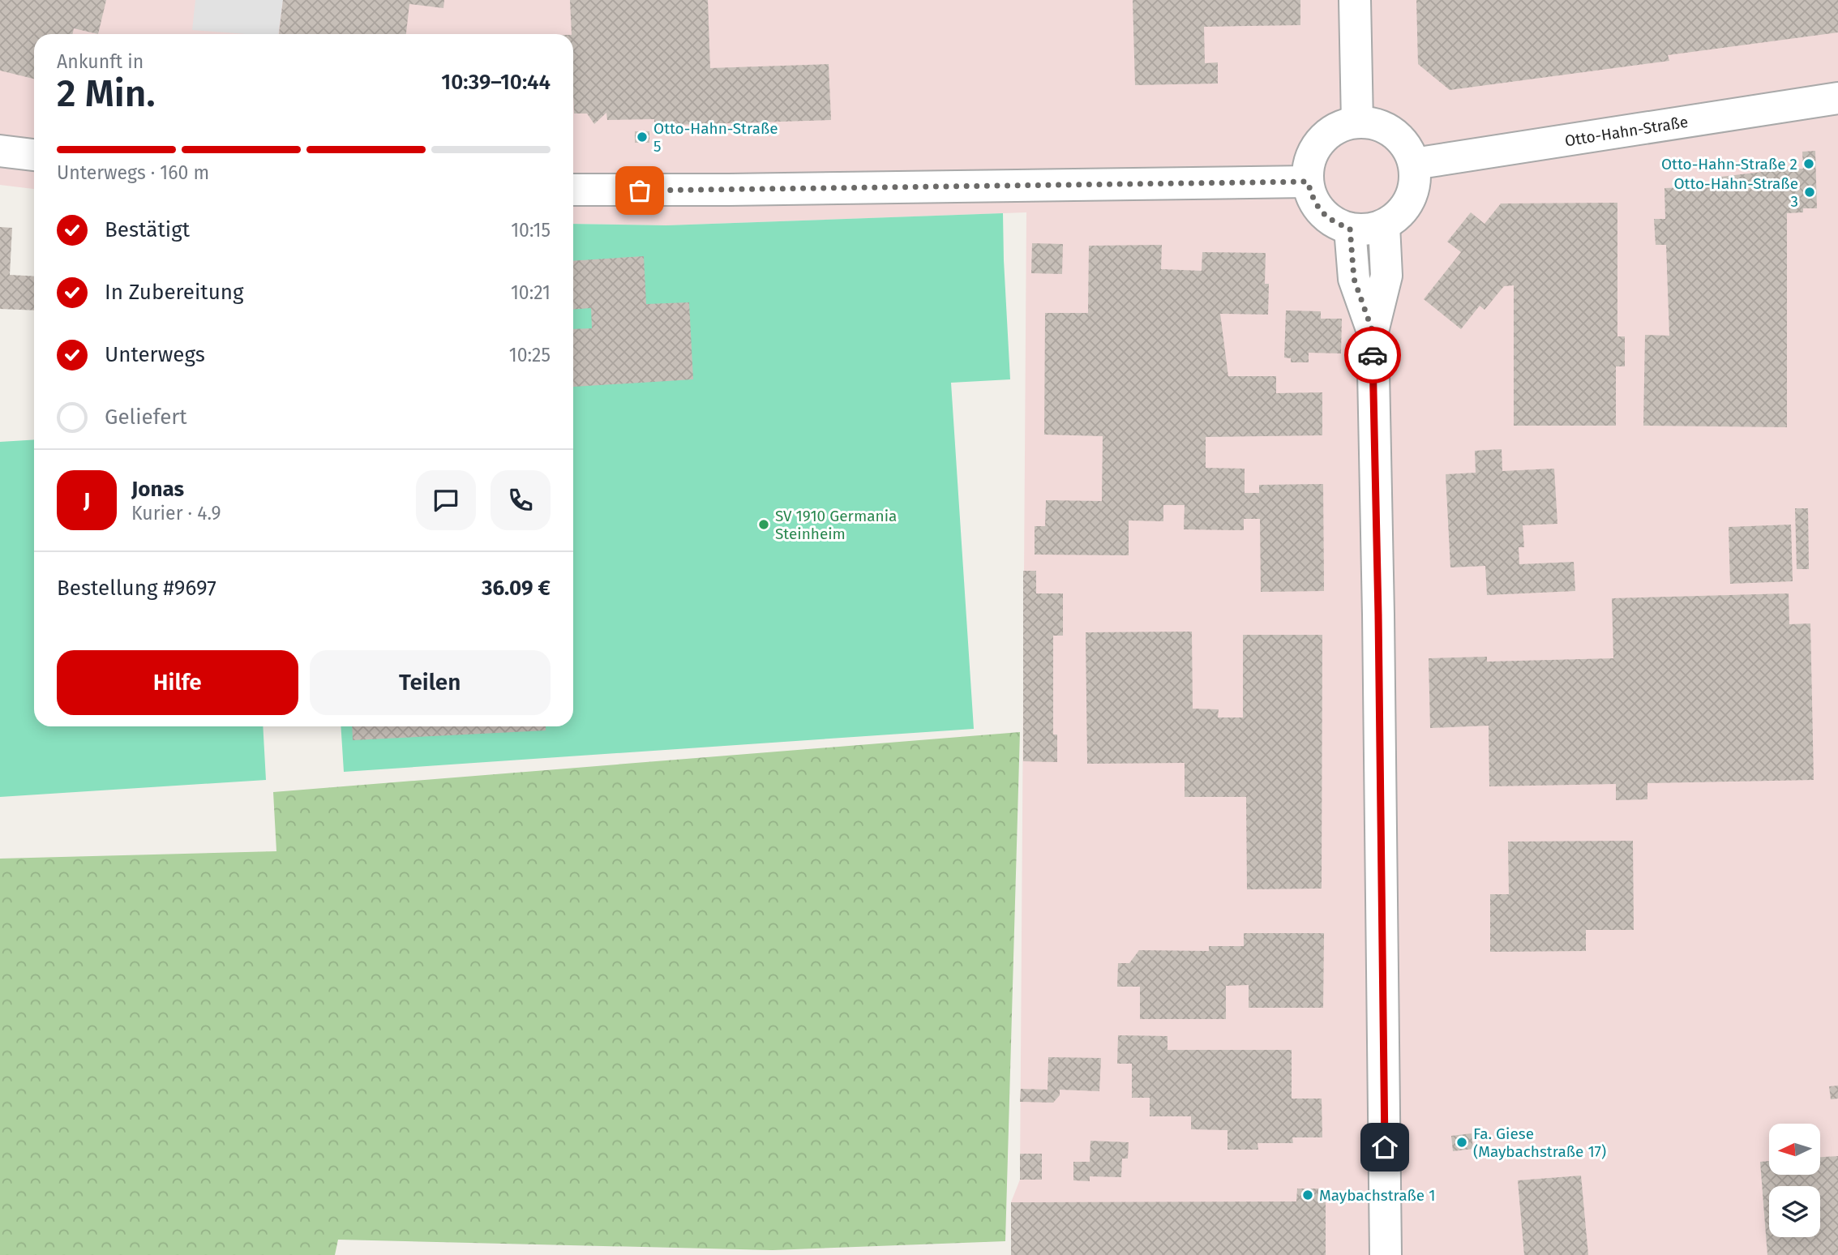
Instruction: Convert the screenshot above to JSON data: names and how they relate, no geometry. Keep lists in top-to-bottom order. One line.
{"streets":{"street":["Otto-Hahn-Straße"]},"places":["Otto-Hahn-Straße 5","Otto-Hahn-Straße 2","Otto-Hahn-Straße 3","SV 1910 Germania Steinheim","Fa. Giese (Maybachstraße 17)","Maybachstraße 1"],"north":"left","page":{"heading":["2 Min.","Ankunft in","10:39–10:44"],"panel":["Jonas","Kurier · 4.9","Bestellung #9697","36.09 €"],"bar":"Unterwegs · 160 m","list":[["Bestätigt","10:15"],["In Zubereitung","10:21"],["Unterwegs","10:25"],"Geliefert"],"round":"J","buttons":["Hilfe","Teilen"]}}
